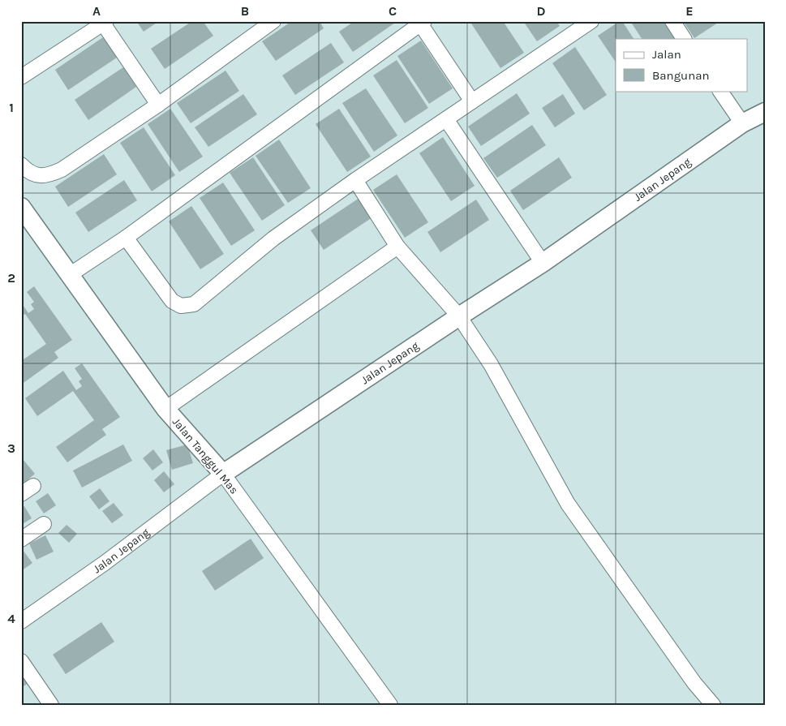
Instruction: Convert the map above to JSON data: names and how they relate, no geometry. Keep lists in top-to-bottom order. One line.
{"streets":{"street":["Jalan Jepang","Jalan Tanggul Mas"]},"crossings":[["Jalan Jepang","Jalan Tanggul Mas"]],"legend":["Jalan","Bangunan"],"grid":{"columns":["A","B","C","D","E"],"rows":["1","2","3","4"]}}
